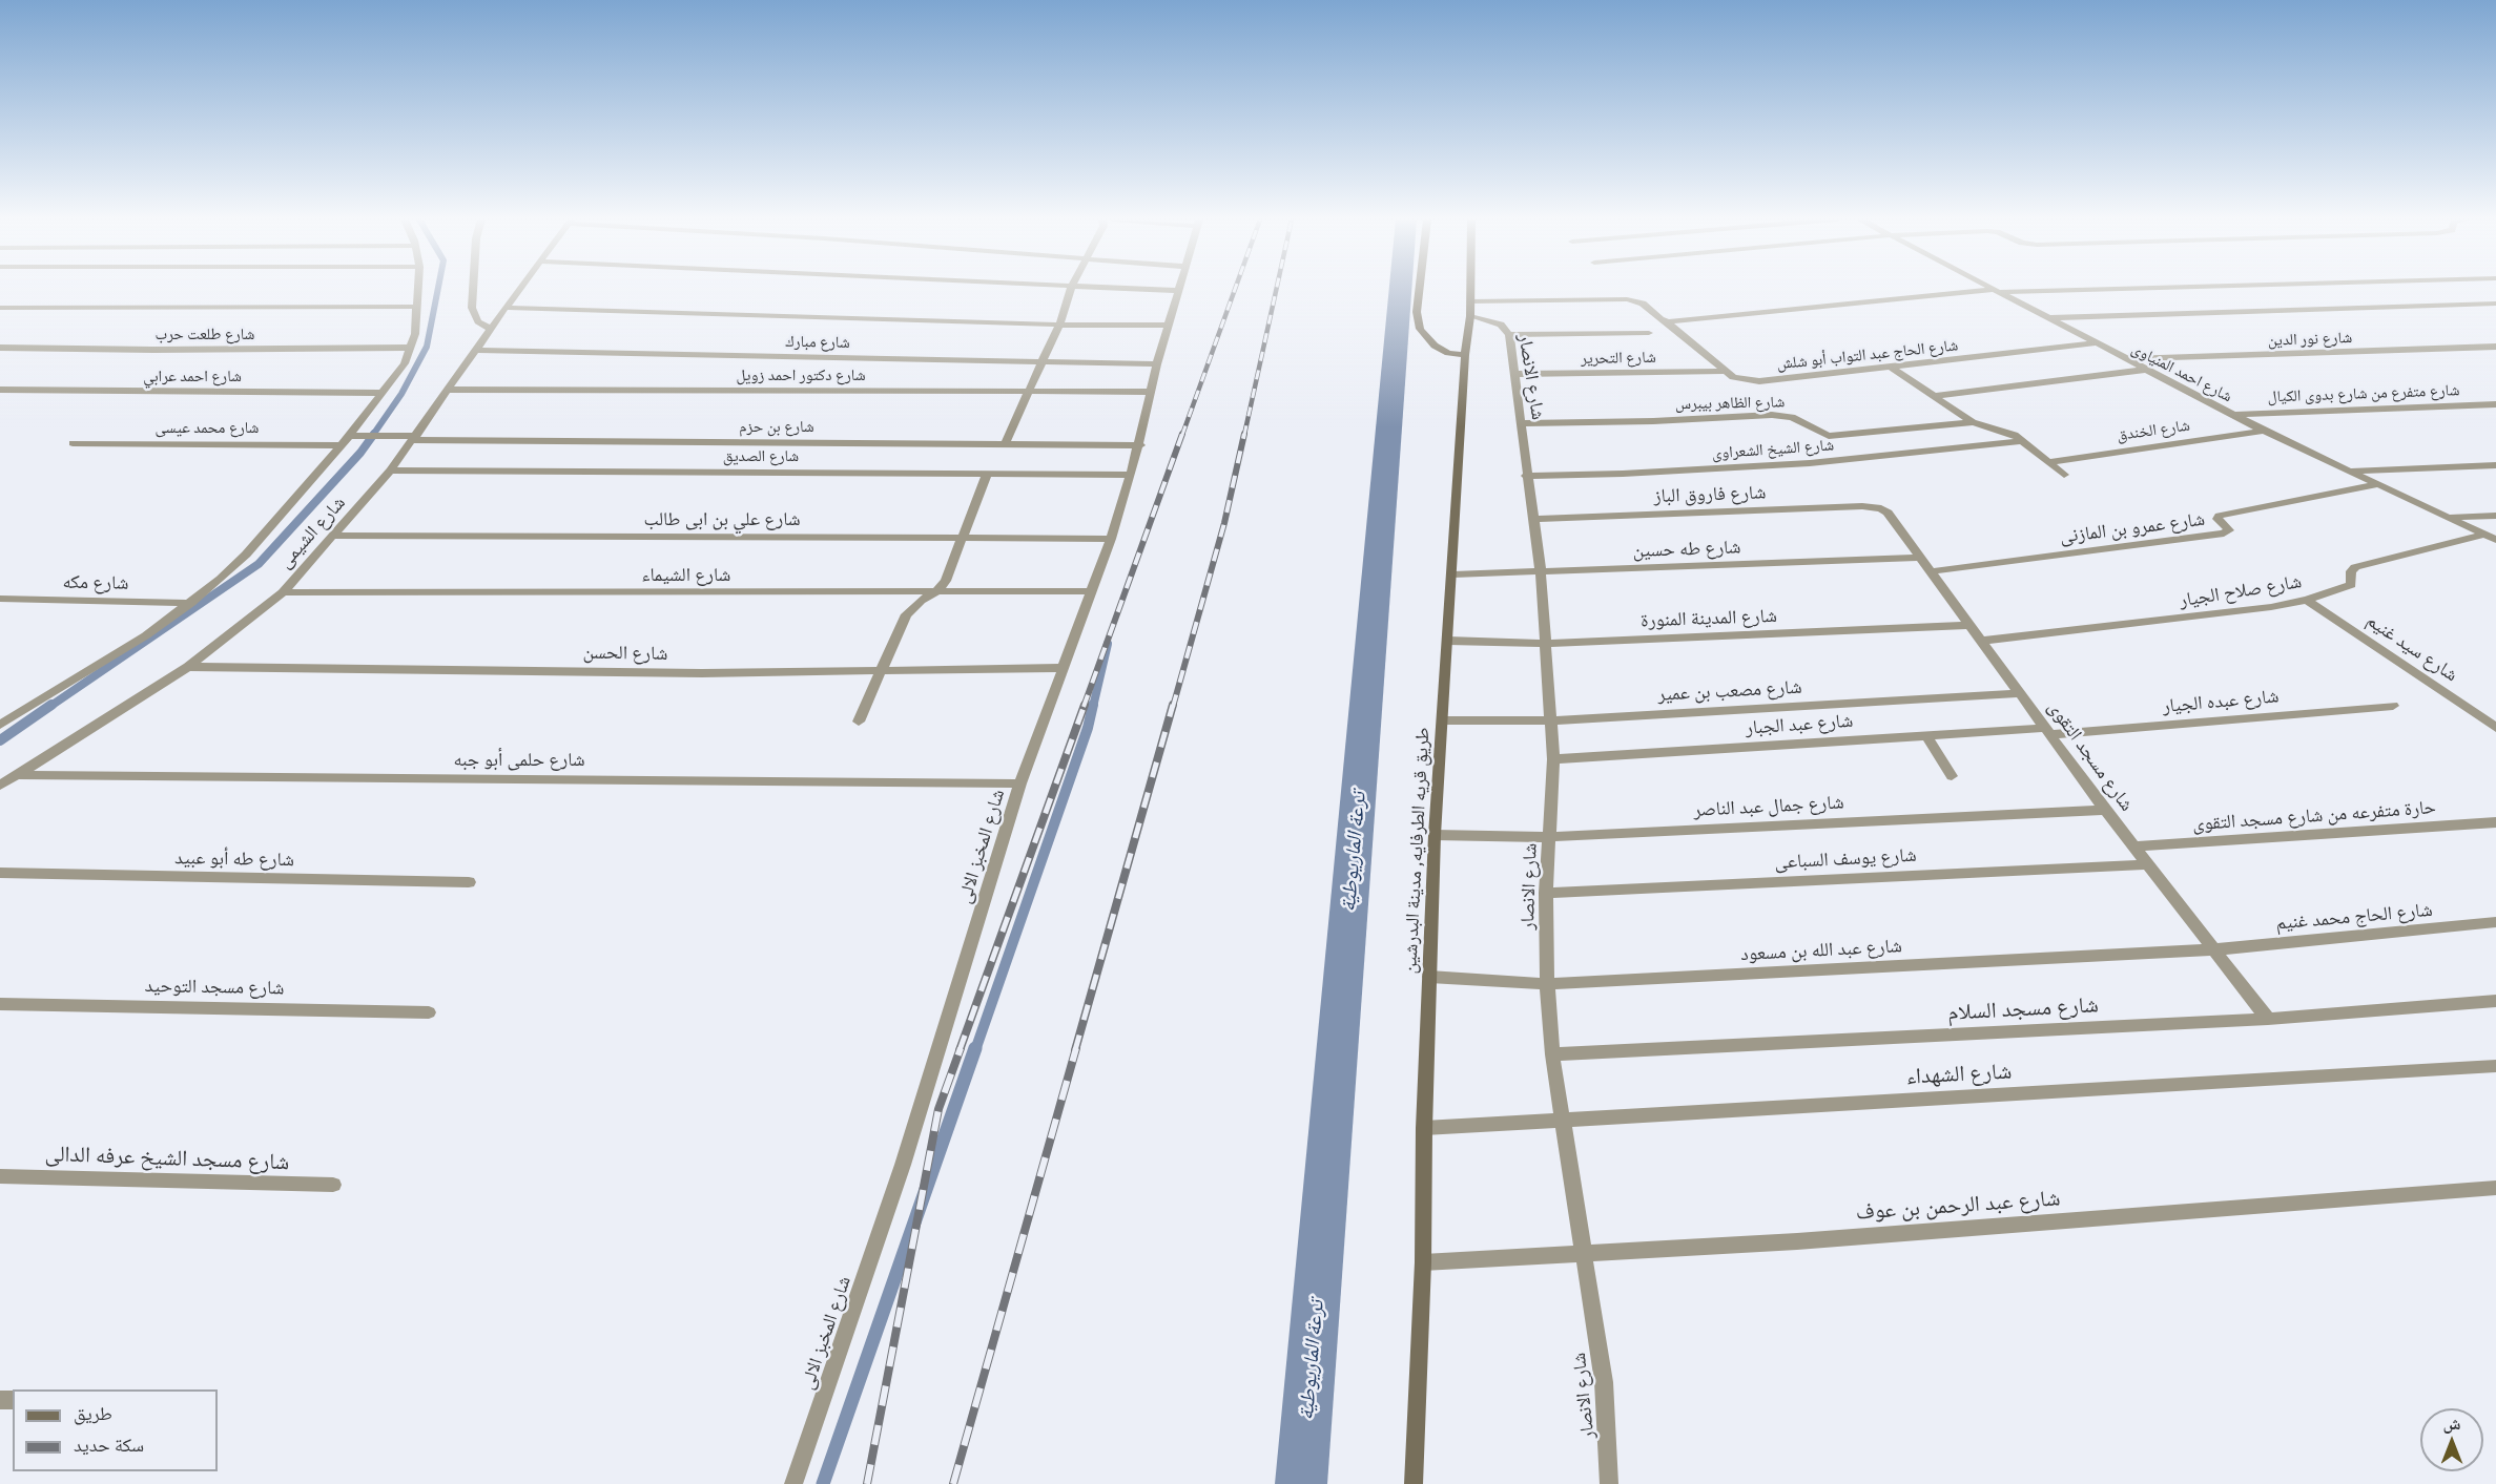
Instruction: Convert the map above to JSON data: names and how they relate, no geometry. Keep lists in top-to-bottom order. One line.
{"streets":{"main road":["طريق قريه الطرفايه, مدينة البدرشين"],"street":["شارع طلعت حرب","شارع نور الدين","شارع مبارك","شارع الحاج عبد التواب أبو شلش","شارع التحرير","شارع احمد المنياوى","شارع دكتور احمد زويل","شارع احمد عرابي","شارع الانصار","شارع متفرع من شارع بدوى الكيال","شارع الظاهر بيبرس","شارع بن حزم","شارع محمد عيسى","شارع الخندق","شارع الشيخ الشعراوى","شارع الصديق","شارع فاروق الباز","شارع علي بن ابى طالب","شارع عمرو بن المازنى","شارع الشيمى","شارع طه حسين","شارع الشيماء","شارع مكه","شارع صلاح الجيار","شارع المدينة المنورة","شارع سيد غنيم","شارع الحسن","شارع مصعب بن عمير","شارع عبده الجيار","شارع عبد الجبار","شارع مسجد التقوى","شارع حلمى أبو جبه","شارع جمال عبد الناصر","حارة متفرعه من شارع مسجد التقوى","شارع المخبز الالى","شارع طه أبو عبيد","شارع يوسف السباعى","شارع الحاج محمد غنيم","شارع عبد الله بن مسعود","شارع مسجد التوحيد","شارع مسجد السلام","شارع الشهداء","شارع مسجد الشيخ عرفه الدالى","شارع عبد الرحمن بن عوف"]},"crossings":[["شارع طلعت حرب","شارع الشيمى"],["شارع نور الدين","شارع احمد المنياوى"],["شارع مبارك","شارع الشيمى"],["شارع مبارك","شارع المخبز الالى"],["شارع الحاج عبد التواب أبو شلش","شارع التحرير"],["شارع الحاج عبد التواب أبو شلش","شارع احمد المنياوى"],["شارع الحاج عبد التواب أبو شلش","شارع الانصار"],["شارع الحاج عبد التواب أبو شلش","طريق قريه الطرفايه, مدينة البدرشين"],["شارع التحرير","شارع الانصار"],["شارع احمد المنياوى","شارع متفرع من شارع بدوى الكيال"],["شارع احمد المنياوى","شارع الخندق"],["شارع احمد المنياوى","شارع عمرو بن المازنى"],["شارع احمد المنياوى","شارع صلاح الجيار"],["شارع دكتور احمد زويل","شارع الشيمى"],["شارع دكتور احمد زويل","شارع المخبز الالى"],["شارع احمد عرابي","شارع الشيمى"],["شارع الانصار","شارع الظاهر بيبرس"],["شارع الانصار","شارع الشيخ الشعراوى"],["شارع الانصار","شارع فاروق الباز"],["شارع الانصار","شارع طه حسين"],["شارع الانصار","شارع المدينة المنورة"],["شارع الانصار","شارع مصعب بن عمير"],["شارع الانصار","شارع عبد الجبار"],["شارع الانصار","شارع جمال عبد الناصر"],["شارع الانصار","طريق قريه الطرفايه, مدينة البدرشين"],["شارع الانصار","شارع يوسف السباعى"],["شارع الانصار","شارع عبد الله بن مسعود"],["شارع الانصار","شارع مسجد السلام"],["شارع الانصار","شارع الشهداء"],["شارع الانصار","شارع عبد الرحمن بن عوف"],["شارع بن حزم","شارع الشيمى"],["شارع بن حزم","شارع المخبز الالى"],["شارع محمد عيسى","شارع الشيمى"],["شارع الصديق","شارع الشيمى"],["شارع الصديق","شارع المخبز الالى"],["شارع فاروق الباز","شارع مسجد التقوى"],["شارع علي بن ابى طالب","شارع الشيمى"],["شارع علي بن ابى طالب","شارع المخبز الالى"],["شارع عمرو بن المازنى","شارع مسجد التقوى"],["شارع الشيمى","شارع الشيماء"],["شارع الشيمى","شارع مكه"],["شارع الشيمى","شارع الحسن"],["شارع الشيمى","شارع حلمى أبو جبه"],["شارع طه حسين","شارع مسجد التقوى"],["شارع طه حسين","طريق قريه الطرفايه, مدينة البدرشين"],["شارع الشيماء","شارع المخبز الالى"],["شارع صلاح الجيار","شارع سيد غنيم"],["شارع صلاح الجيار","شارع مسجد التقوى"],["شارع المدينة المنورة","شارع مسجد التقوى"],["شارع المدينة المنورة","طريق قريه الطرفايه, مدينة البدرشين"],["شارع الحسن","شارع المخبز الالى"],["شارع مصعب بن عمير","شارع مسجد التقوى"],["شارع مصعب بن عمير","طريق قريه الطرفايه, مدينة البدرشين"],["شارع عبده الجيار","شارع عبد الجبار"],["شارع عبده الجيار","شارع مسجد التقوى"],["شارع عبد الجبار","شارع مسجد التقوى"],["شارع مسجد التقوى","شارع جمال عبد الناصر"],["شارع مسجد التقوى","حارة متفرعه من شارع مسجد التقوى"],["شارع مسجد التقوى","شارع يوسف السباعى"],["شارع مسجد التقوى","شارع الحاج محمد غنيم"],["شارع مسجد التقوى","شارع عبد الله بن مسعود"],["شارع مسجد التقوى","شارع مسجد السلام"],["شارع حلمى أبو جبه","شارع المخبز الالى"],["شارع جمال عبد الناصر","طريق قريه الطرفايه, مدينة البدرشين"],["طريق قريه الطرفايه, مدينة البدرشين","شارع عبد الله بن مسعود"],["طريق قريه الطرفايه, مدينة البدرشين","شارع الشهداء"],["طريق قريه الطرفايه, مدينة البدرشين","شارع عبد الرحمن بن عوف"],["شارع الحاج محمد غنيم","شارع عبد الله بن مسعود"]],"water":["ترعة الماريوطية"],"legend":["طريق","سكة حديد"],"north":"top"}
